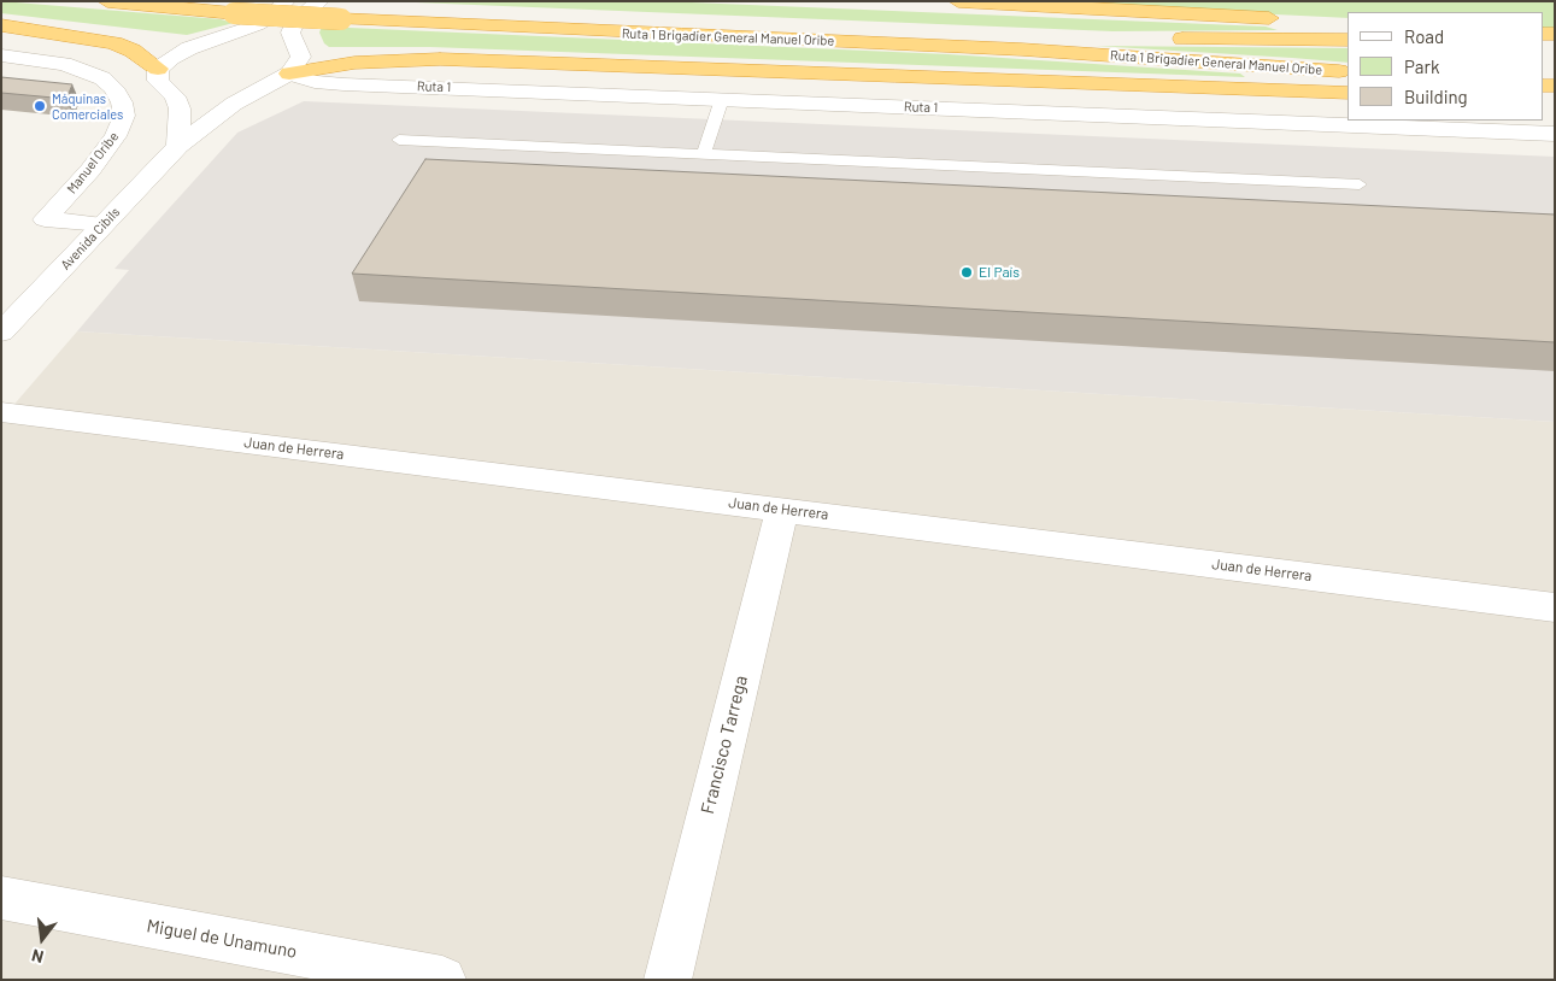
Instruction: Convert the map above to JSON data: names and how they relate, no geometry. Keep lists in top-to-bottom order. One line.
{"streets":{"highway":["Ruta 1 Brigadier General Manuel Oribe"],"street":["Ruta 1","Manuel Oribe","Avenida Cibils","Juan de Herrera","Francisco Tarrega","Miguel de Unamuno"]},"crossings":[["Ruta 1","Avenida Cibils"],["Manuel Oribe","Avenida Cibils"],["Juan de Herrera","Francisco Tarrega"]],"places":["Máquinas Comerciales","El País"],"legend":["Road","Park","Building"],"north":"bottom"}
